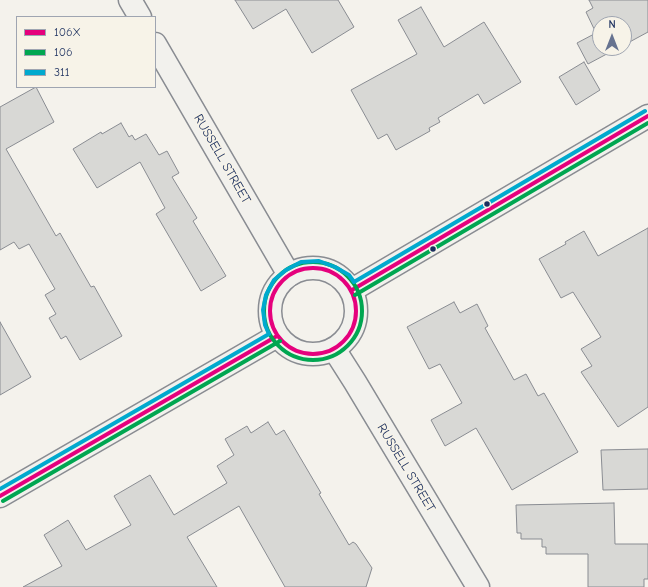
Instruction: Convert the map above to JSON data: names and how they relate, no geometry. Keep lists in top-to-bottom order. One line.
{"streets":{"main road":["RUSSELL STREET"]},"lines":["transit line 311","transit line 106X","transit line 106"],"legend":["106X","106","311"],"north":"top"}
